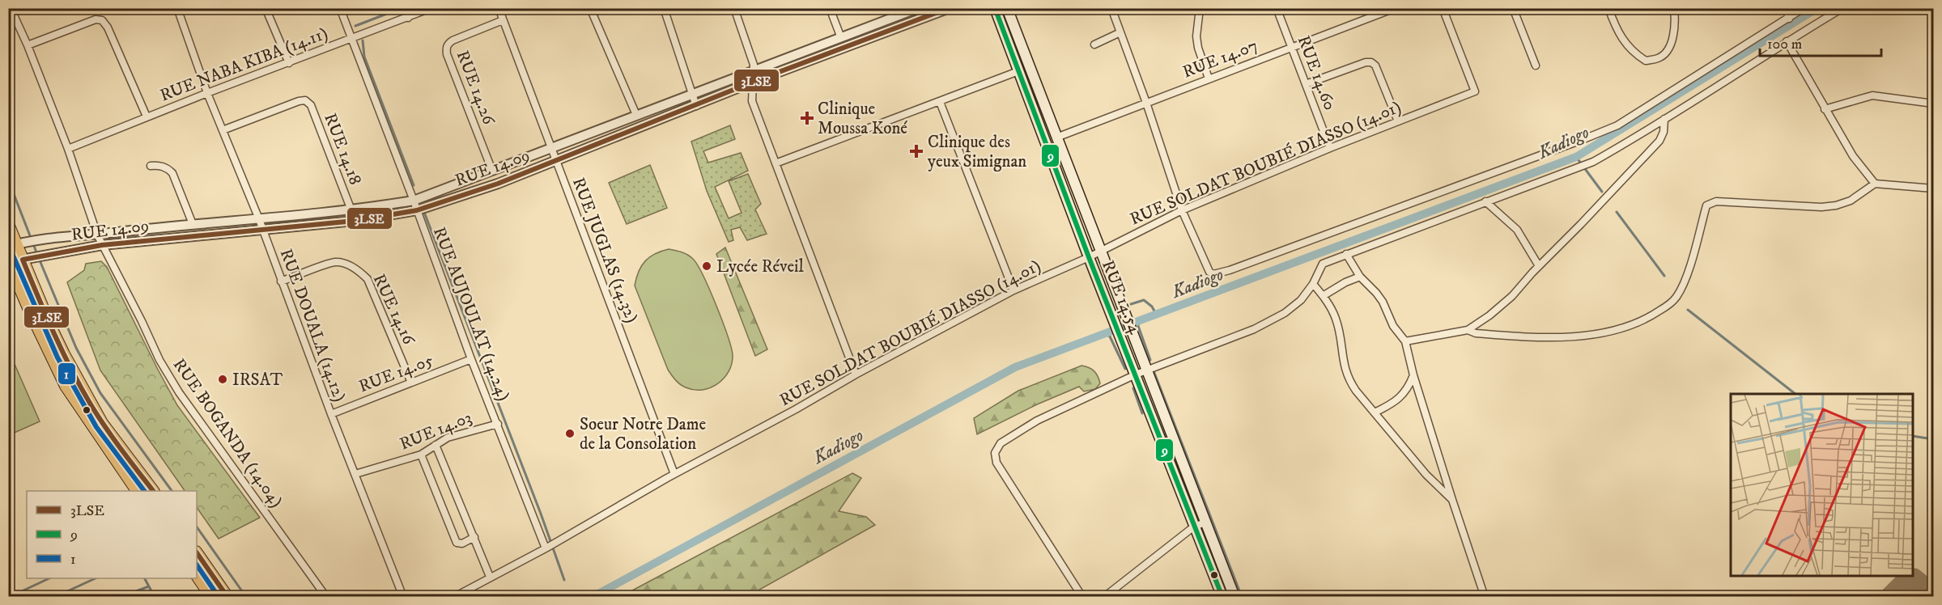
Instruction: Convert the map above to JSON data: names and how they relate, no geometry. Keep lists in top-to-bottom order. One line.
{"streets":{"main road":["RUE 14.54"],"street":["RUE 14.07","RUE NABA KIBA (14.11)","RUE 14.60","RUE 14.26","RUE 14.18","RUE SOLDAT BOUBIÉ DIASSO (14.01)","RUE 14.09","RUE JUGLAS (14.32)","RUE 14.16","RUE AUJOULAT (14.24)","RUE DOUALA (14.12)","RUE 14.05","RUE 14.03","RUE BOGANDA (14.04)"]},"crossings":[["RUE 14.07","RUE 14.60"],["RUE 14.07","RUE 14.54"],["RUE NABA KIBA (14.11)","RUE AUJOULAT (14.24)"],["RUE NABA KIBA (14.11)","RUE DOUALA (14.12)"],["RUE NABA KIBA (14.11)","RUE BOGANDA (14.04)"],["RUE 14.60","RUE SOLDAT BOUBIÉ DIASSO (14.01)"],["RUE 14.26","RUE 14.09"],["RUE 14.26","RUE JUGLAS (14.32)"],["RUE 14.18","RUE 14.09"],["RUE 14.18","RUE DOUALA (14.12)"],["RUE SOLDAT BOUBIÉ DIASSO (14.01)","RUE JUGLAS (14.32)"],["RUE SOLDAT BOUBIÉ DIASSO (14.01)","RUE 14.54"],["RUE SOLDAT BOUBIÉ DIASSO (14.01)","RUE AUJOULAT (14.24)"],["RUE 14.09","RUE JUGLAS (14.32)"],["RUE 14.09","RUE AUJOULAT (14.24)"],["RUE 14.09","RUE DOUALA (14.12)"],["RUE 14.09","RUE BOGANDA (14.04)"],["RUE 14.16","RUE DOUALA (14.12)"],["RUE 14.16","RUE 14.05"],["RUE AUJOULAT (14.24)","RUE 14.05"],["RUE AUJOULAT (14.24)","RUE 14.03"],["RUE DOUALA (14.12)","RUE 14.05"],["RUE DOUALA (14.12)","RUE 14.03"]],"water":["Kadiogo"],"places":{"health":["Clinique Moussa Koné","Clinique des yeux Simignan"],"other":["Lycée Réveil","IRSAT","Soeur Notre Dame de la Consolation"]},"lines":["transit line 3LSE","transit line 9","transit line 1"],"legend":["3LSE","9","1"],"scale_bar":"100 m"}
